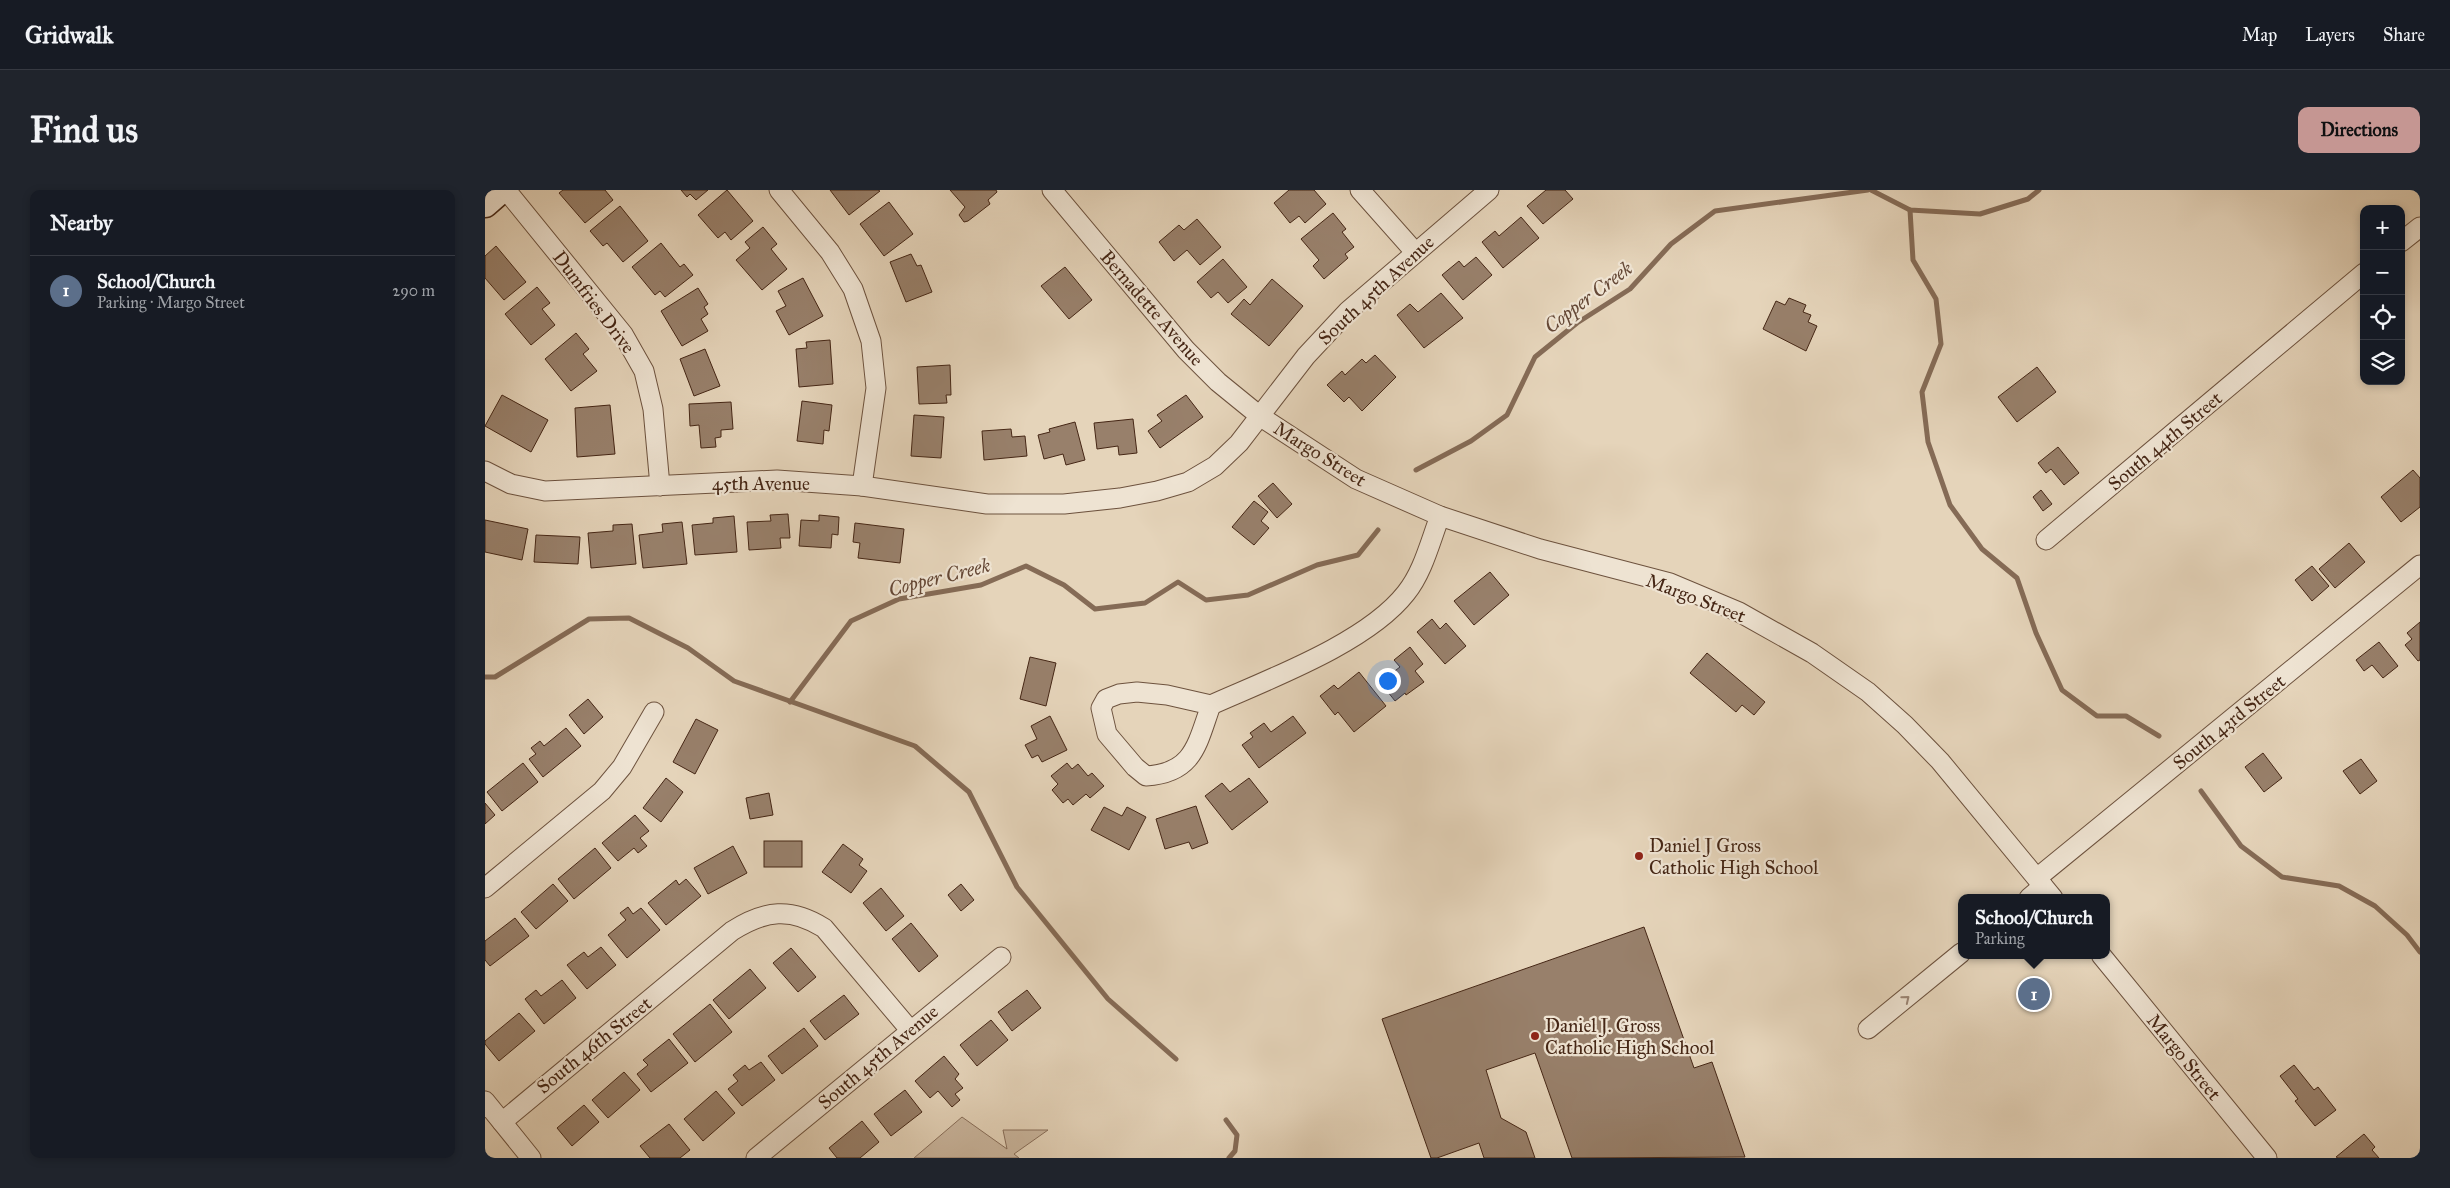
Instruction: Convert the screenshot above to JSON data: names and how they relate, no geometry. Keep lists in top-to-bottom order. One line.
{"streets":{"street":["South 45th Avenue","Dumfries Drive","Bernadette Avenue","South 44th Street","Margo Street","45th Avenue","South 43rd Street","South 46th Street"]},"crossings":[["South 45th Avenue","Bernadette Avenue"],["South 45th Avenue","Margo Street"],["South 45th Avenue","45th Avenue"],["South 45th Avenue","South 46th Street"],["Dumfries Drive","45th Avenue"],["Bernadette Avenue","Margo Street"],["Margo Street","South 43rd Street"]],"water":["Copper Creek"],"places":["Daniel J Gross Catholic High School","Daniel J. Gross Catholic High School"],"page":{"header":"Gridwalk","nav":["Map","Layers","Share"],"buttons":"Directions","title":"Find us","heading":"Nearby","map_buttons":["+","−"],"list":[{"mark":"1","name":"School/Church","note":"Parking · Margo Street","value":"290 m"}],"popup":["School/Church","Parking"],"pins":"1"}}
